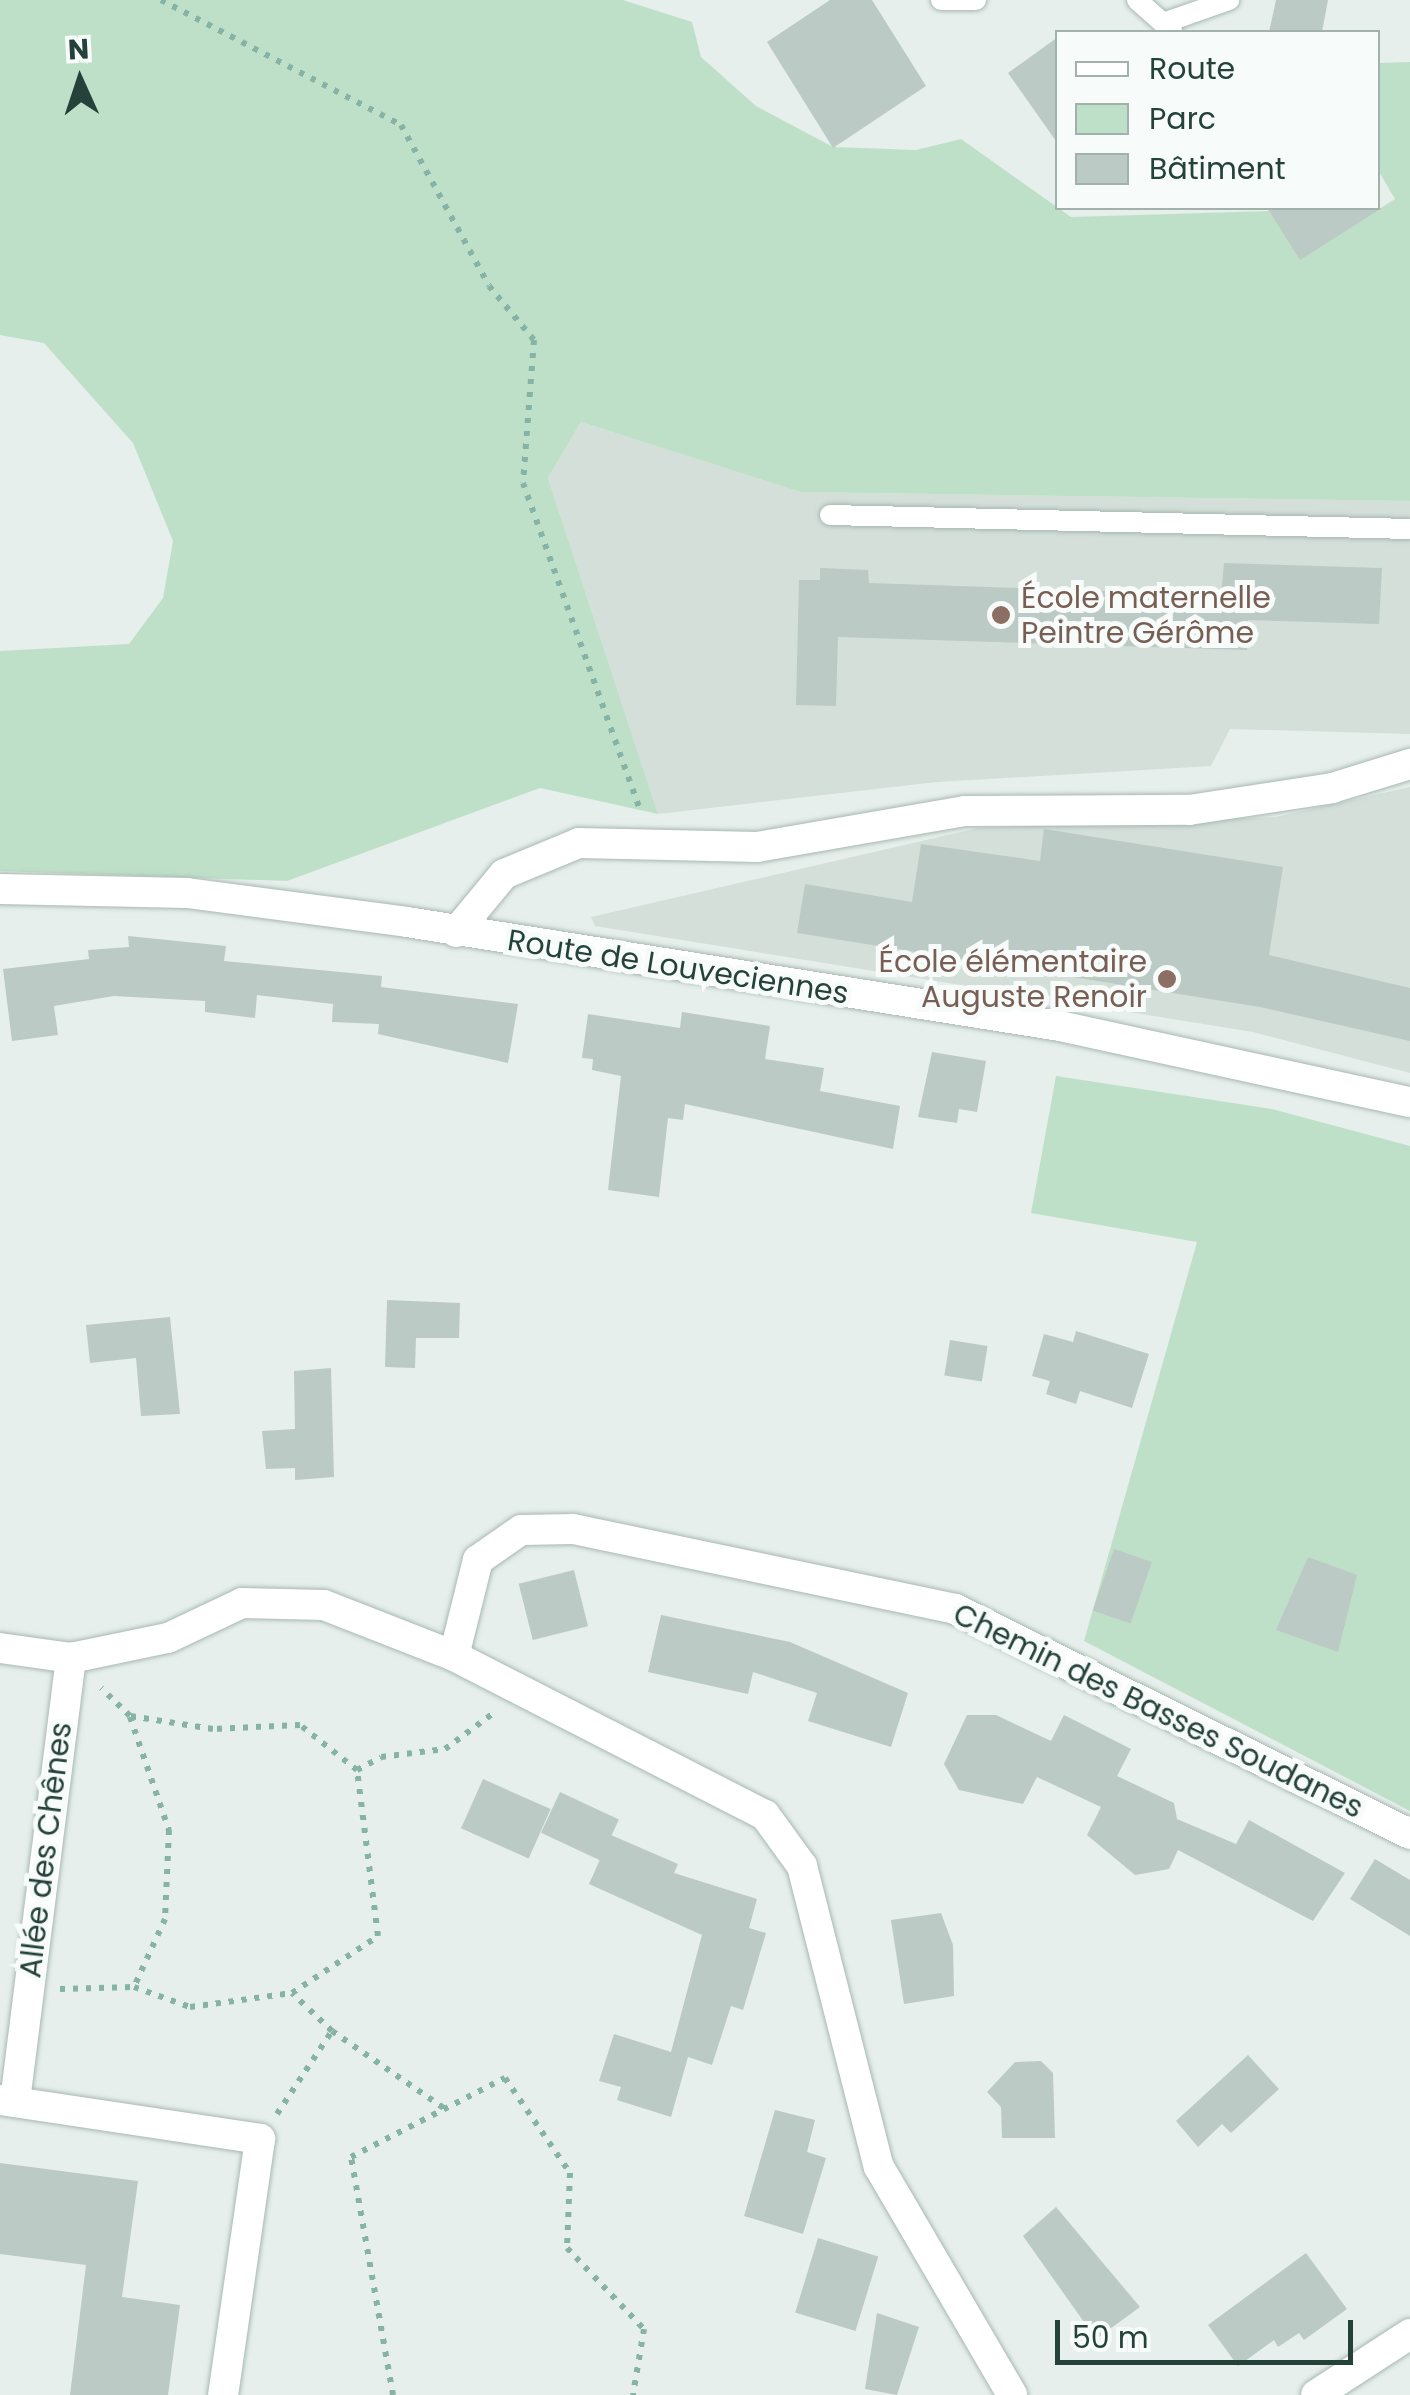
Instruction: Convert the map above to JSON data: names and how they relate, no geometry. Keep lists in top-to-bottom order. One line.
{"streets":{"street":["Route de Louveciennes","Chemin des Basses Soudanes","Allée des Chênes"]},"places":["École maternelle Peintre Gérôme","École élémentaire Auguste Renoir"],"legend":["Route","Parc","Bâtiment"],"scale_bar":"50 m","north":"top"}
